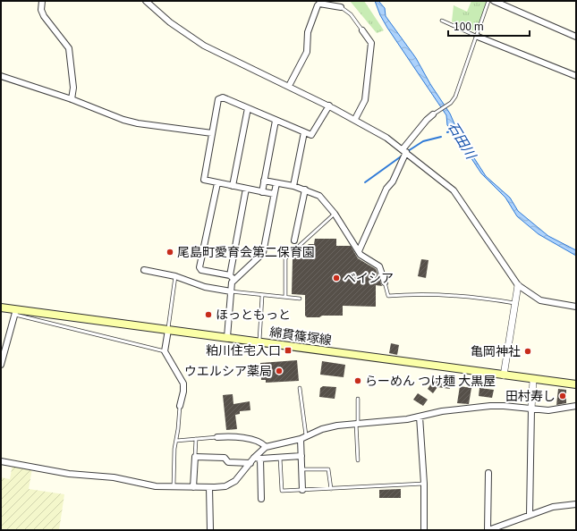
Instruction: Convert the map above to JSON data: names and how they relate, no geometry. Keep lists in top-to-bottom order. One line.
{"streets":{"main road":["綿貫篠塚線"]},"water":["石田川"],"places":{"other":["尾島町愛育会第二保育園","ベイシア","ほっともっと","亀岡神社","ウエルシア薬局","らーめん つけ麺 大黒屋","田村寿し"],"transit":["粕川住宅入口"]},"scale_bar":"100 m"}
